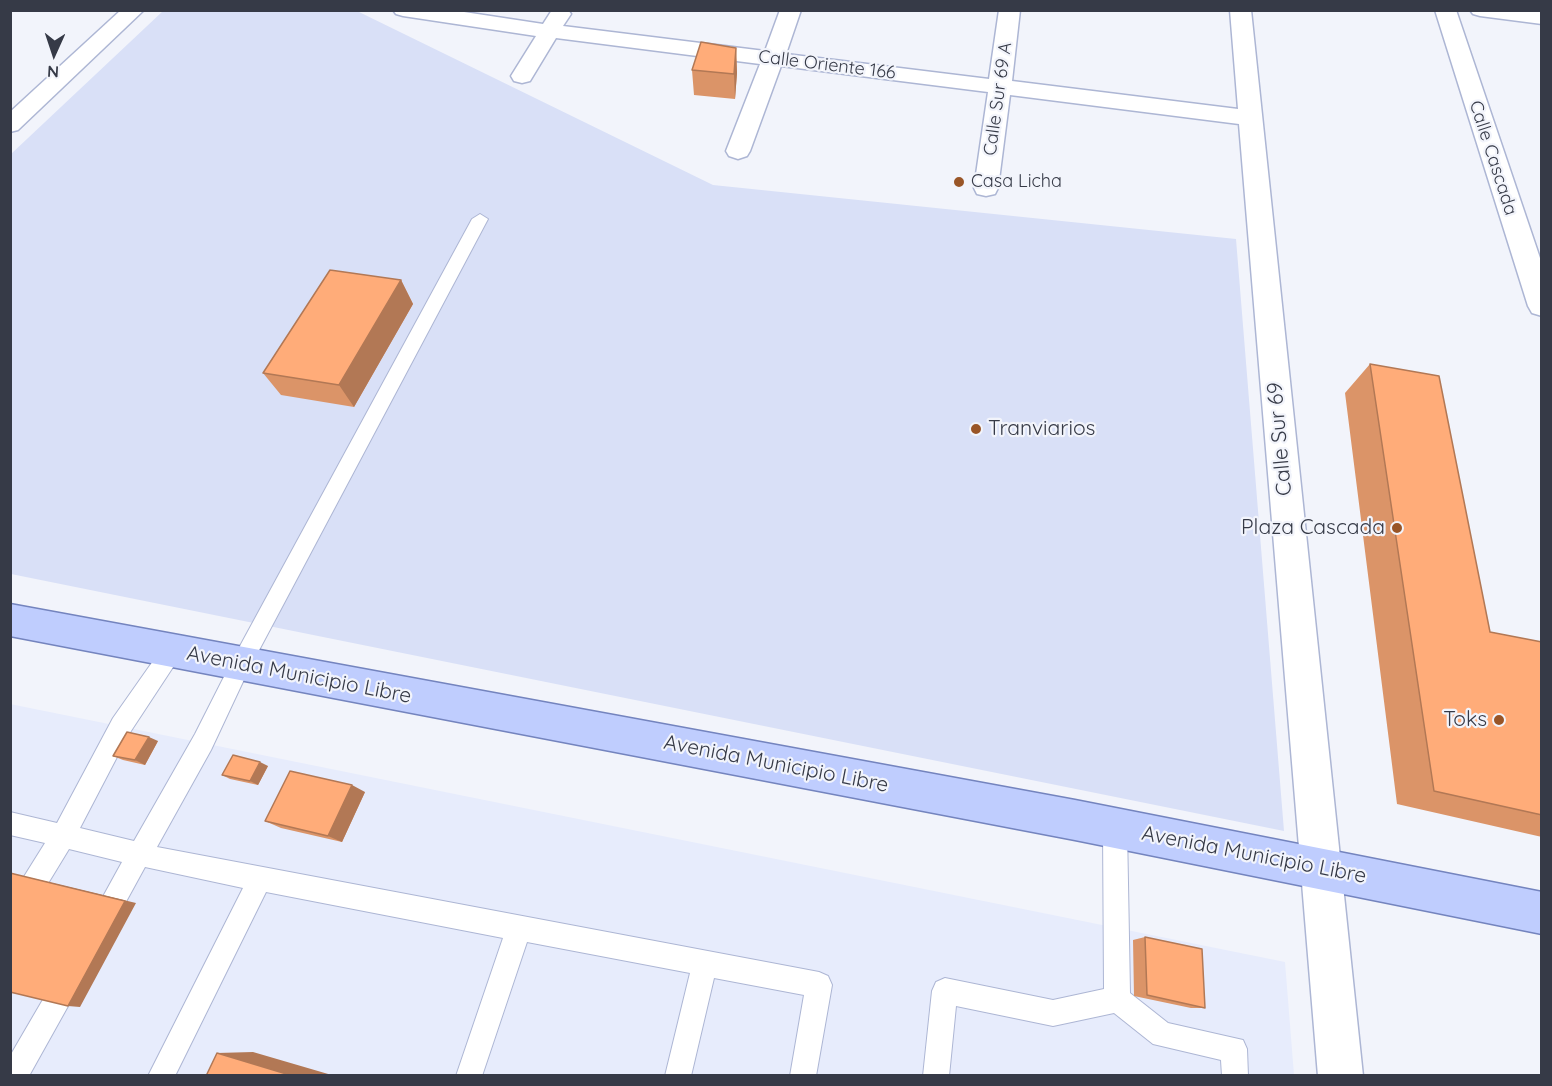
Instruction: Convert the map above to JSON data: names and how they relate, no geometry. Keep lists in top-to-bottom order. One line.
{"streets":{"main road":["Avenida Municipio Libre"],"street":["Calle Oriente 166","Calle Sur 69 A","Calle Cascada","Calle Sur 69"]},"crossings":[["Calle Oriente 166","Calle Sur 69 A"],["Calle Oriente 166","Calle Sur 69"],["Calle Sur 69","Avenida Municipio Libre"]],"places":["Casa Licha","Tranviarios","Plaza Cascada","Toks"],"north":"bottom"}
